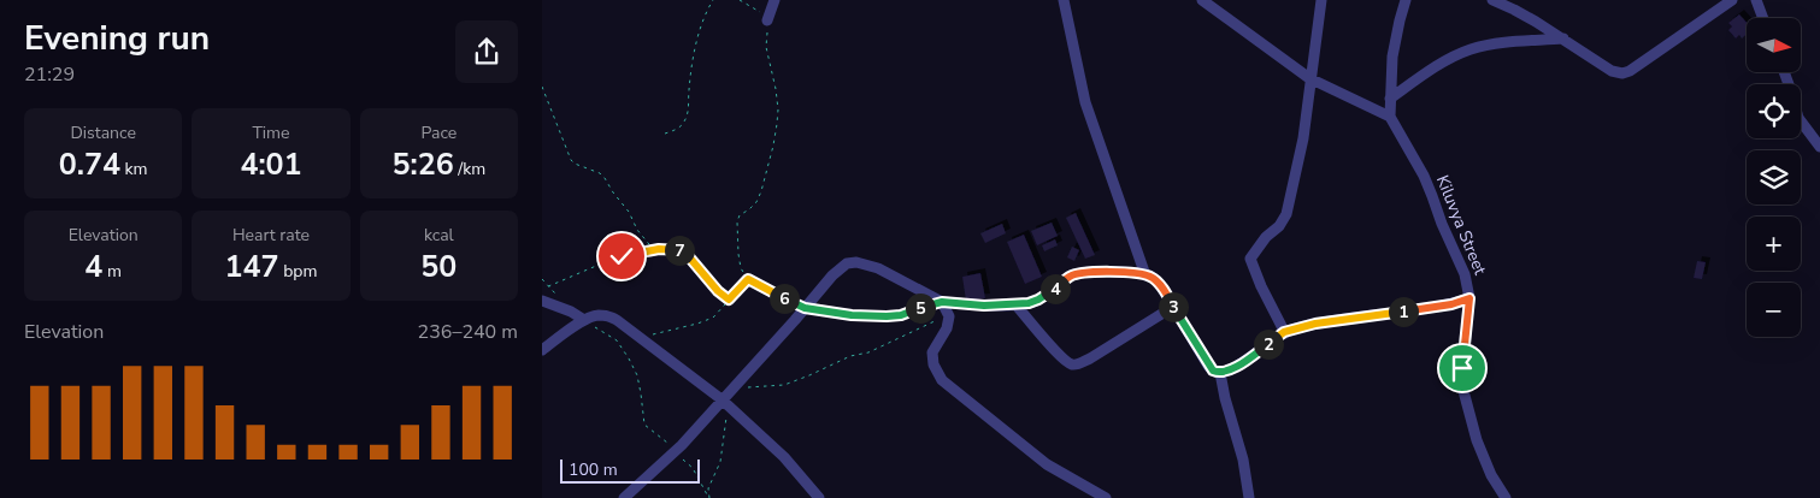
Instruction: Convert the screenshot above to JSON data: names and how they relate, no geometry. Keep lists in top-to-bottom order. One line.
{"streets":{"street":["Kiluvya Street"]},"scale_bar":"100 m","north":"right","page":{"heading":["Evening run","21:29"],"map_buttons":["+","−"],"stats":[["Distance","0.74 km"],["Time","4:01"],["Pace","5:26 /km"],["Elevation","4 m"],["Heart rate","147 bpm"],["kcal","50"]],"pins":["7","4","6","3","5","1","2"],"chart":["Elevation","236–240 m"],"scale":"100 m"}}
